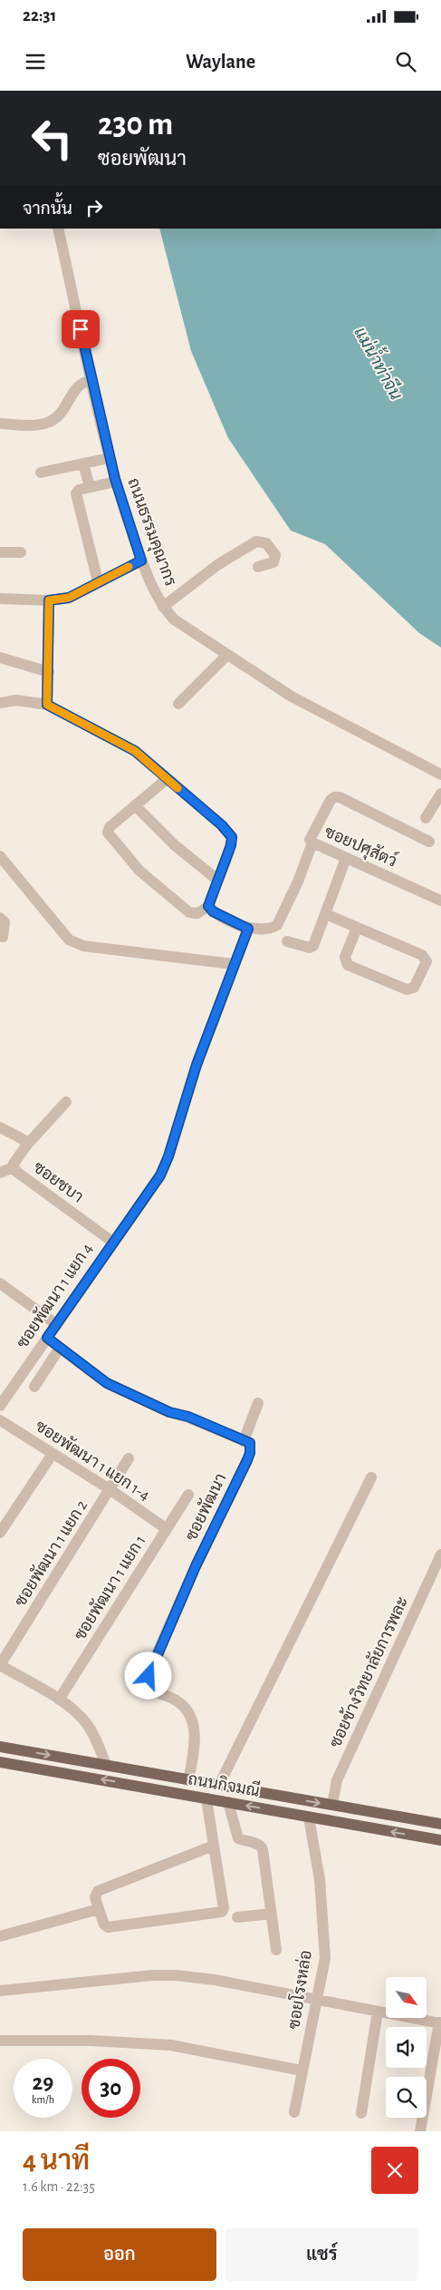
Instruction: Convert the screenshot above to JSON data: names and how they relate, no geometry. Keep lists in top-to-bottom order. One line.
{"streets":{"main road":["ถนนกิจมณี"],"street":["ถนนธรรมคุณากร","ซอยปศุสัตว์","ซอยชบา","ซอยพัฒนา 1 แยก 4","ซอยพัฒนา 1 แยก 1-4","ซอยพัฒนา","ซอยพัฒนา 1 แยก 2","ซอยพัฒนา 1 แยก 1","ซอยข้างวิทยาลัยการพละ","ซอยโรงหล่อ"]},"crossings":[["ซอยชบา","ซอยพัฒนา 1 แยก 4"],["ซอยพัฒนา 1 แยก 1-4","ซอยพัฒนา 1 แยก 2"],["ซอยพัฒนา 1 แยก 1-4","ซอยพัฒนา 1 แยก 1"],["ซอยพัฒนา","ถนนกิจมณี"],["ซอยข้างวิทยาลัยการพละ","ถนนกิจมณี"],["ถนนกิจมณี","ซอยโรงหล่อ"]],"water":["แม่น้ำท่าจีน"],"north":"bottom right","page":{"status":"22:31","header":"Waylane","turn":["230 m","ซอยพัฒนา"],"then":"จากนั้น","speed":"29 km/h","limit":"30","heading":["4 นาที","1.6 km · 22:35"],"buttons":["ออก","แชร์"]}}
